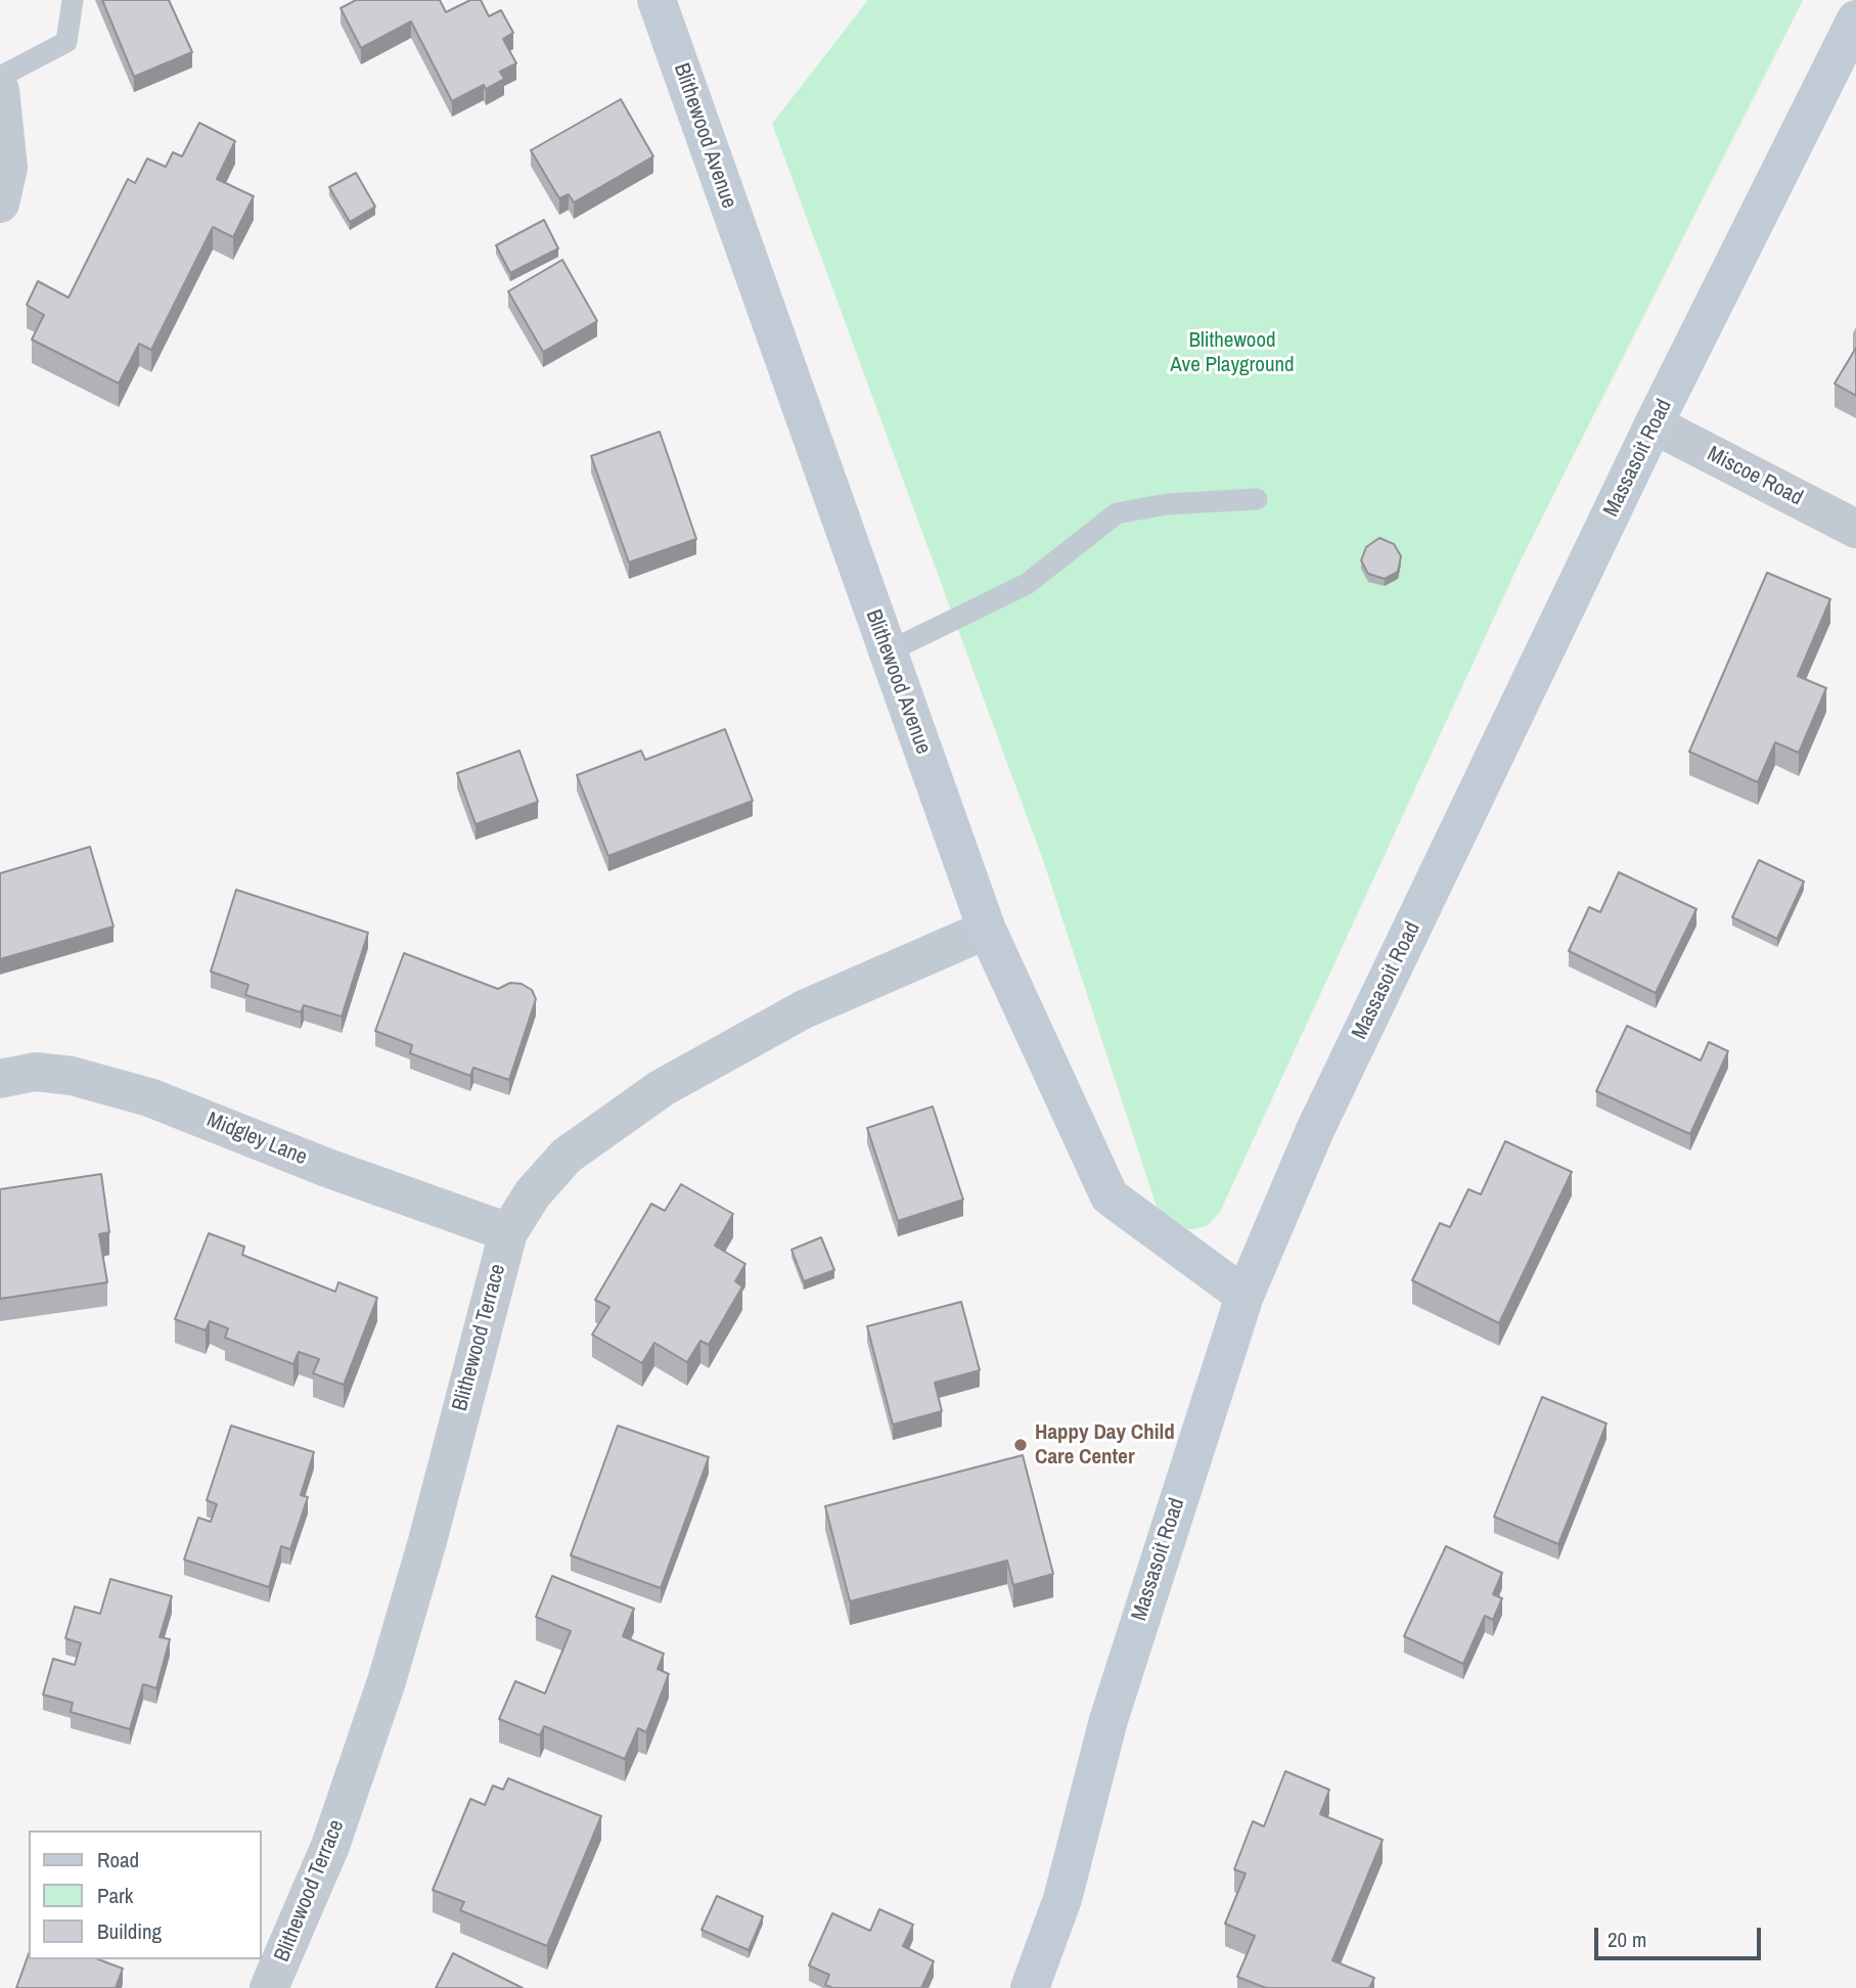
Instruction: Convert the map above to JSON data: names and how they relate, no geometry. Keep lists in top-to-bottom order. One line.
{"streets":{"main road":["Blithewood Avenue","Massasoit Road"],"street":["Miscoe Road","Midgley Lane","Blithewood Terrace"]},"crossings":[["Blithewood Avenue","Massasoit Road"],["Blithewood Avenue","Blithewood Terrace"],["Massasoit Road","Miscoe Road"],["Midgley Lane","Blithewood Terrace"]],"parks":["Blithewood Ave Playground"],"places":["Happy Day Child Care Center"],"legend":["Road","Park","Building"],"scale_bar":"20 m"}
